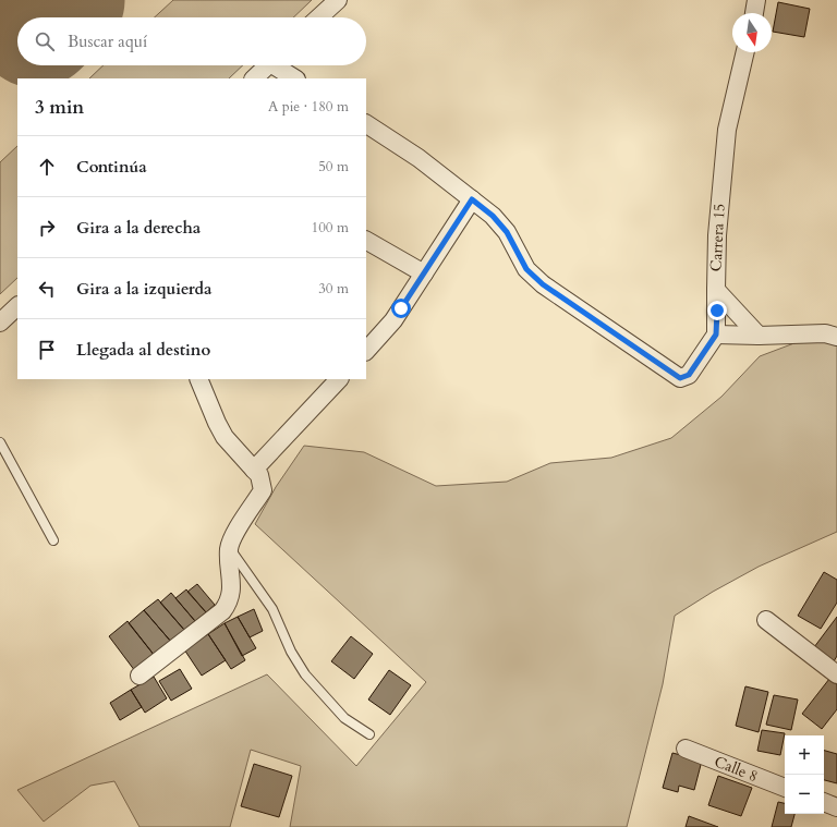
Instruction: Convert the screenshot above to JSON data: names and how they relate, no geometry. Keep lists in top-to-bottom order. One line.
{"streets":{"street":["Carrera 15","Calle 8"]},"north":"bottom","page":{"search":"Buscar aquí","heading":["3 min","A pie · 180 m"],"list":[["Continúa","50 m"],["Gira a la derecha","100 m"],["Gira a la izquierda","30 m"],"Llegada al destino"],"map_buttons":["+","−"]}}
